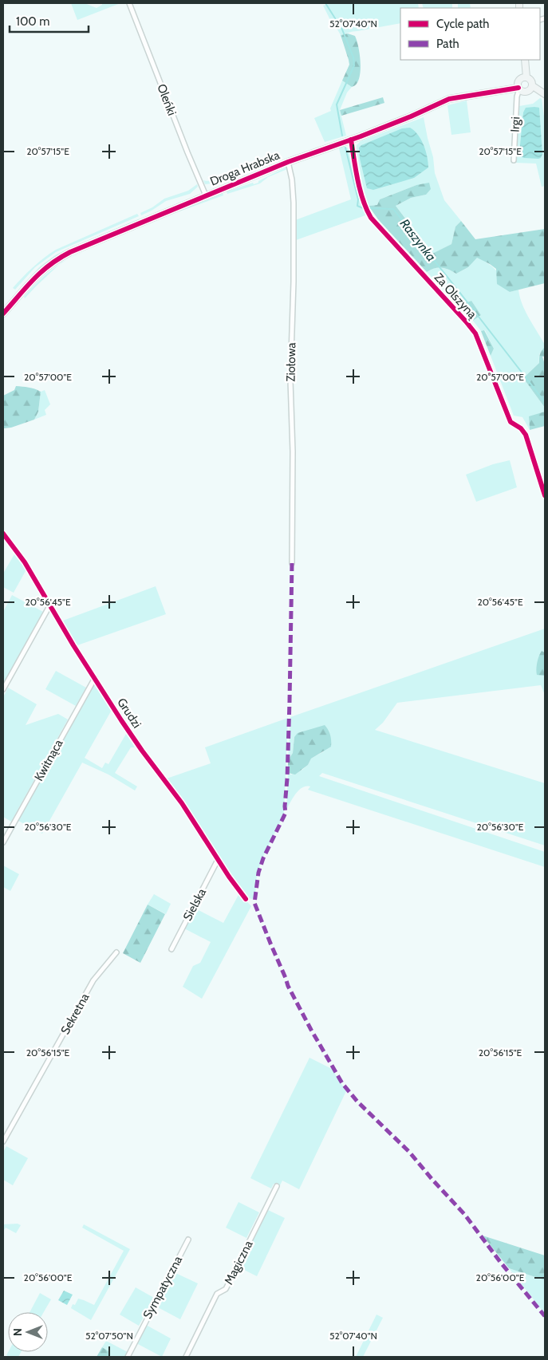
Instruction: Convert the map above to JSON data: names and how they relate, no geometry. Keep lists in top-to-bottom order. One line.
{"streets":{"street":["Oleńki","Irgi","Droga Hrabska","Za Olszyną","Ziołowa","Grudzi","Kwitnąca","Sielska","Sekretna","Magiczna","Sympatyczna"]},"crossings":[["Oleńki","Droga Hrabska"],["Irgi","Droga Hrabska"],["Droga Hrabska","Za Olszyną"],["Droga Hrabska","Ziołowa"],["Grudzi","Kwitnąca"],["Grudzi","Sielska"]],"water":["Raszynka"],"legend":["Cycle path","Path"],"scale_bar":"100 m","north":"left","coordinates":["52°07'40\"N","20°57'15\"E","20°57'00\"E","20°56'45\"E","20°56'30\"E","20°56'15\"E","20°56'00\"E","52°07'50\"N"]}
